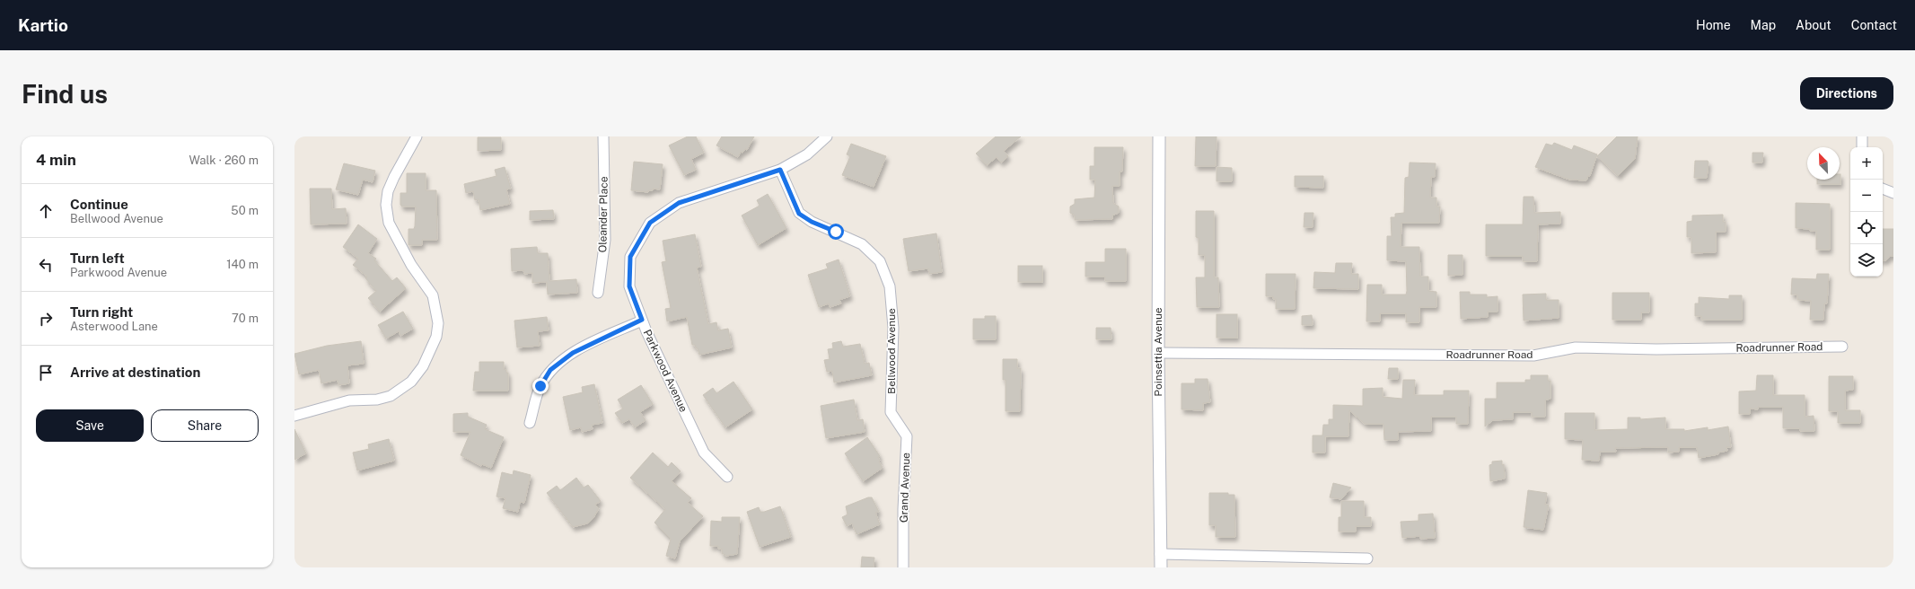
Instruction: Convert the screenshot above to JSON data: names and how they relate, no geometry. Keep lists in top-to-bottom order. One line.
{"streets":{"street":["Oleander Place","Roadrunner Road","Bellwood Avenue","Poinsettia Avenue","Parkwood Avenue","Grand Avenue"]},"crossings":[["Roadrunner Road","Poinsettia Avenue"],["Bellwood Avenue","Parkwood Avenue"],["Bellwood Avenue","Grand Avenue"]],"north":"top left","page":{"header":"Kartio","nav":["Home","Map","About","Contact"],"buttons":["Directions",["Save","Share"]],"title":"Find us","heading":["4 min","Walk · 260 m"],"map_buttons":["+","−"],"list":[["Continue","Bellwood Avenue","50 m"],["Turn left","Parkwood Avenue","140 m"],["Turn right","Asterwood Lane","70 m"],"Arrive at destination"]}}
